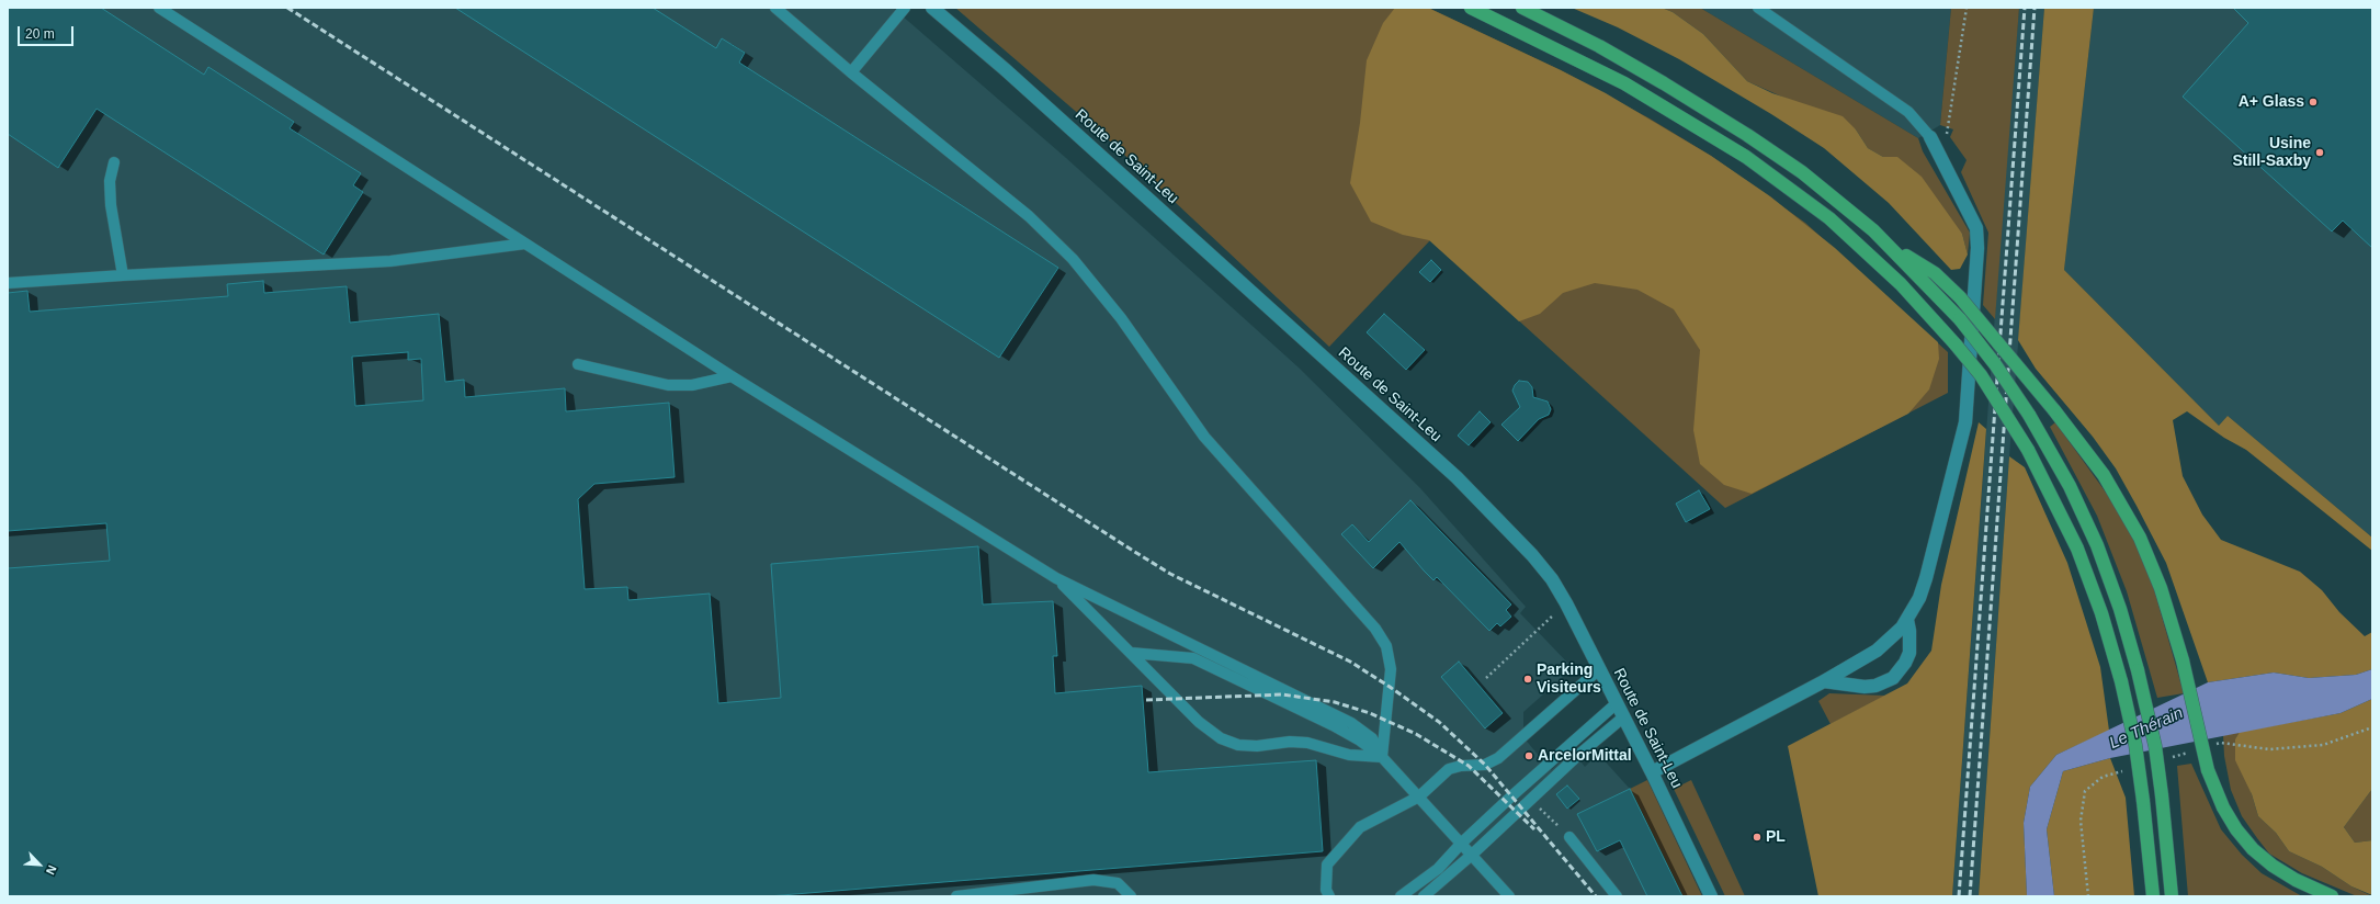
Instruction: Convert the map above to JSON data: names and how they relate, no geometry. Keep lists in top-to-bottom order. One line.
{"streets":{"street":["Route de Saint-Leu"]},"water":["Le Thérain"],"places":["A+ Glass","Usine Still-Saxby","Parking Visiteurs","ArcelorMittal","PL"],"scale_bar":"20 m","north":"bottom right"}
